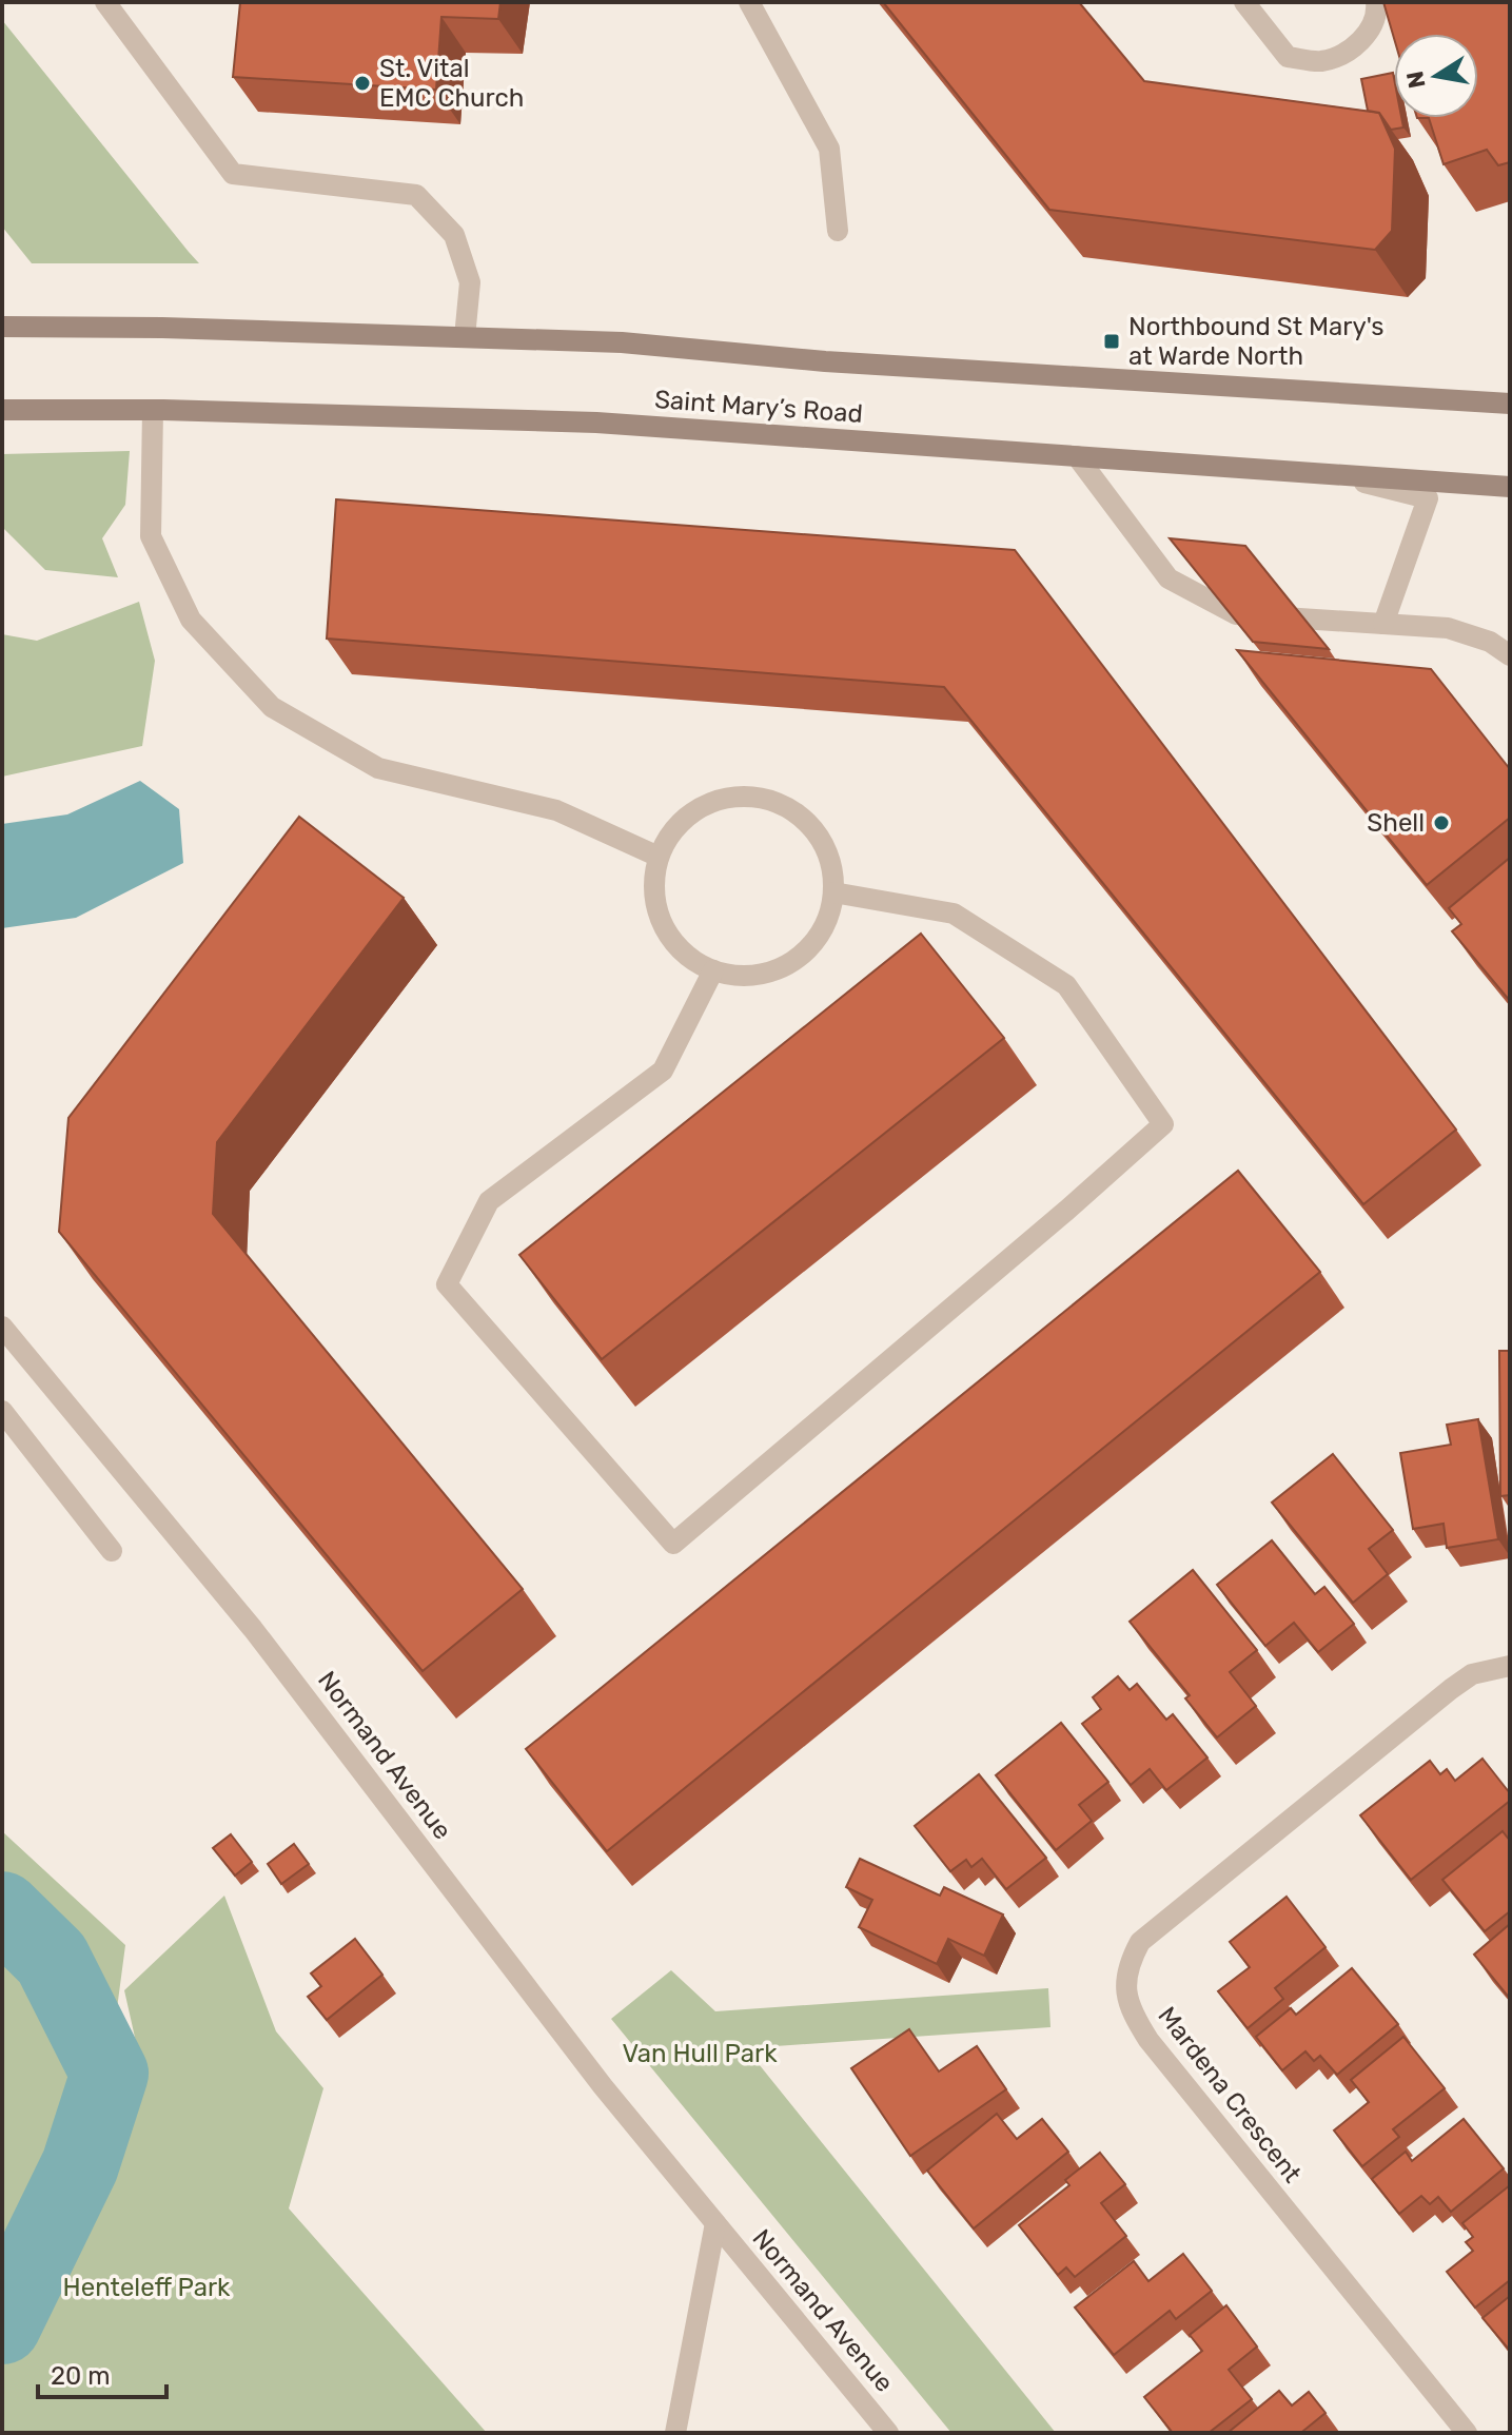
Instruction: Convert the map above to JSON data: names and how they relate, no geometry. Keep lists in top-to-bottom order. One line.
{"streets":{"main road":["Saint Mary’s Road"],"street":["Normand Avenue","Mardena Crescent"]},"parks":["Van Hull Park","Henteleff Park"],"places":{"other":["St. Vital EMC Church","Shell"],"transit":["Northbound St Mary's at Warde North"]},"scale_bar":"20 m","north":"left"}
